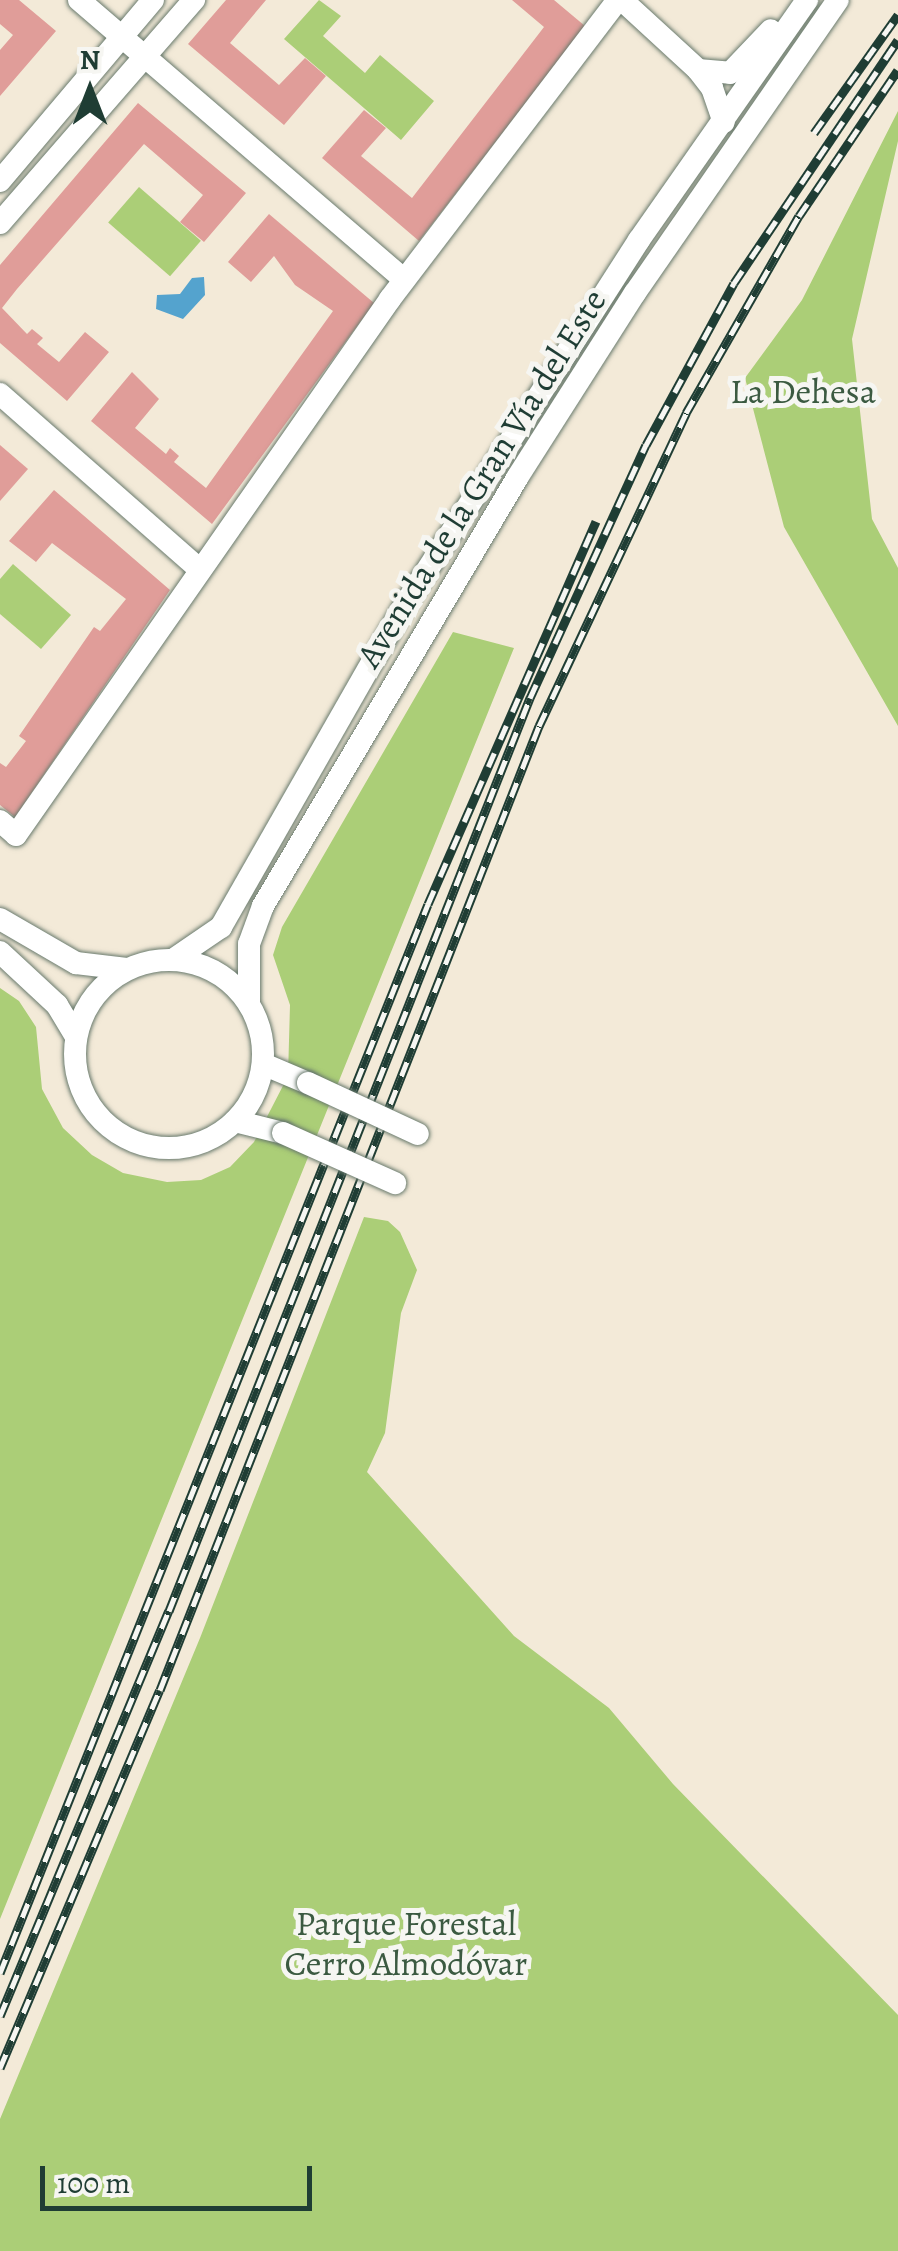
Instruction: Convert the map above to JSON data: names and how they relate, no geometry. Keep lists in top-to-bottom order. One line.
{"streets":{"street":["Avenida de la Gran Vía del Este"]},"parks":["La Dehesa","Parque Forestal Cerro Almodóvar"],"scale_bar":"100 m","north":"top"}
